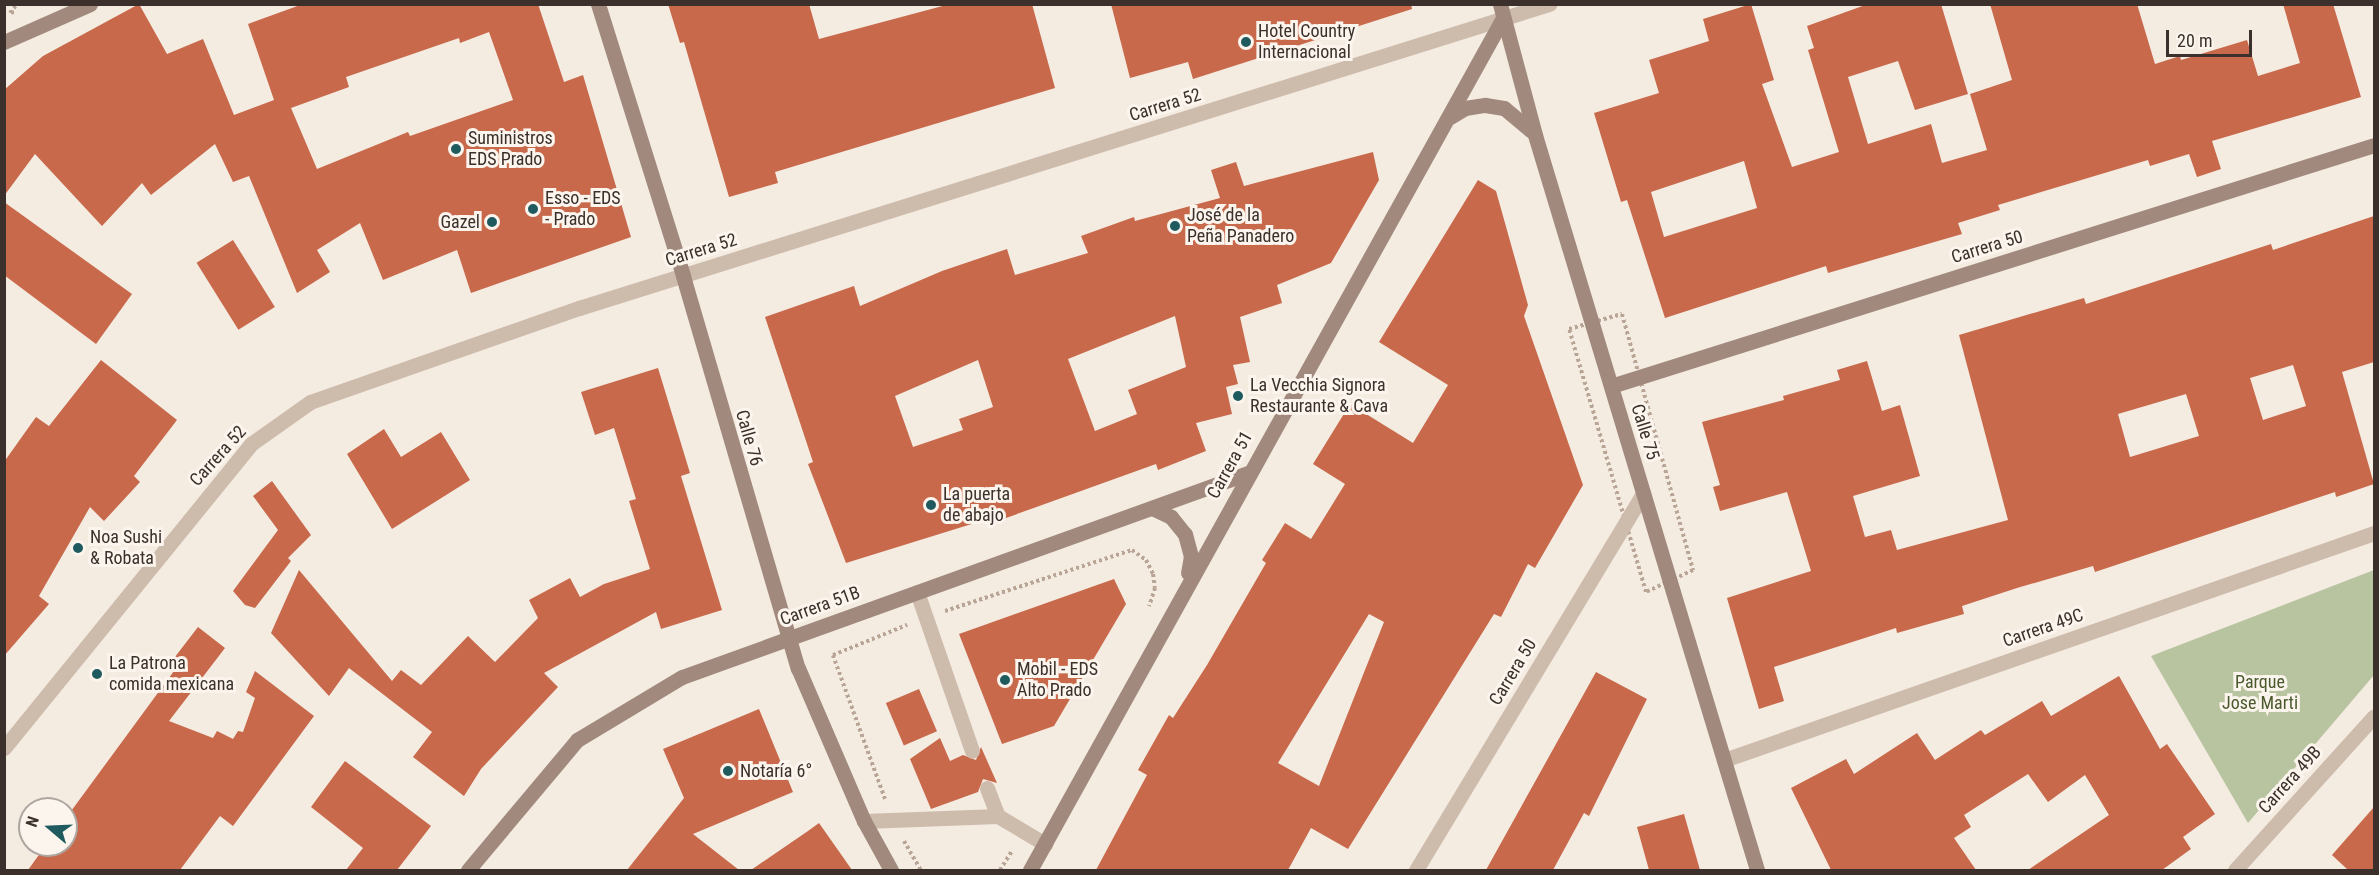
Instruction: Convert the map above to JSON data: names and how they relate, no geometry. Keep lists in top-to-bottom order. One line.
{"streets":{"street":["Carrera 52","Carrera 50","Calle 75","Calle 76","Carrera 51","Carrera 51B","Carrera 49C","Carrera 49B"]},"crossings":[["Carrera 52","Calle 75"],["Carrera 52","Calle 76"],["Carrera 52","Carrera 51"],["Carrera 50","Calle 75"],["Calle 75","Carrera 51"],["Calle 75","Carrera 49C"],["Calle 76","Carrera 51B"],["Carrera 51","Carrera 51B"]],"parks":["Parque Jose Marti"],"places":["Hotel Country Internacional","Suministros EDS Prado","Esso - EDS - Prado","Gazel","José de la Peña Panadero","La Vecchia Signora Restaurante & Cava","La puerta de abajo","Noa Sushi & Robata","La Patrona comida mexicana","Mobil - EDS Alto Prado","Notaría 6°"],"scale_bar":"20 m","north":"left"}
